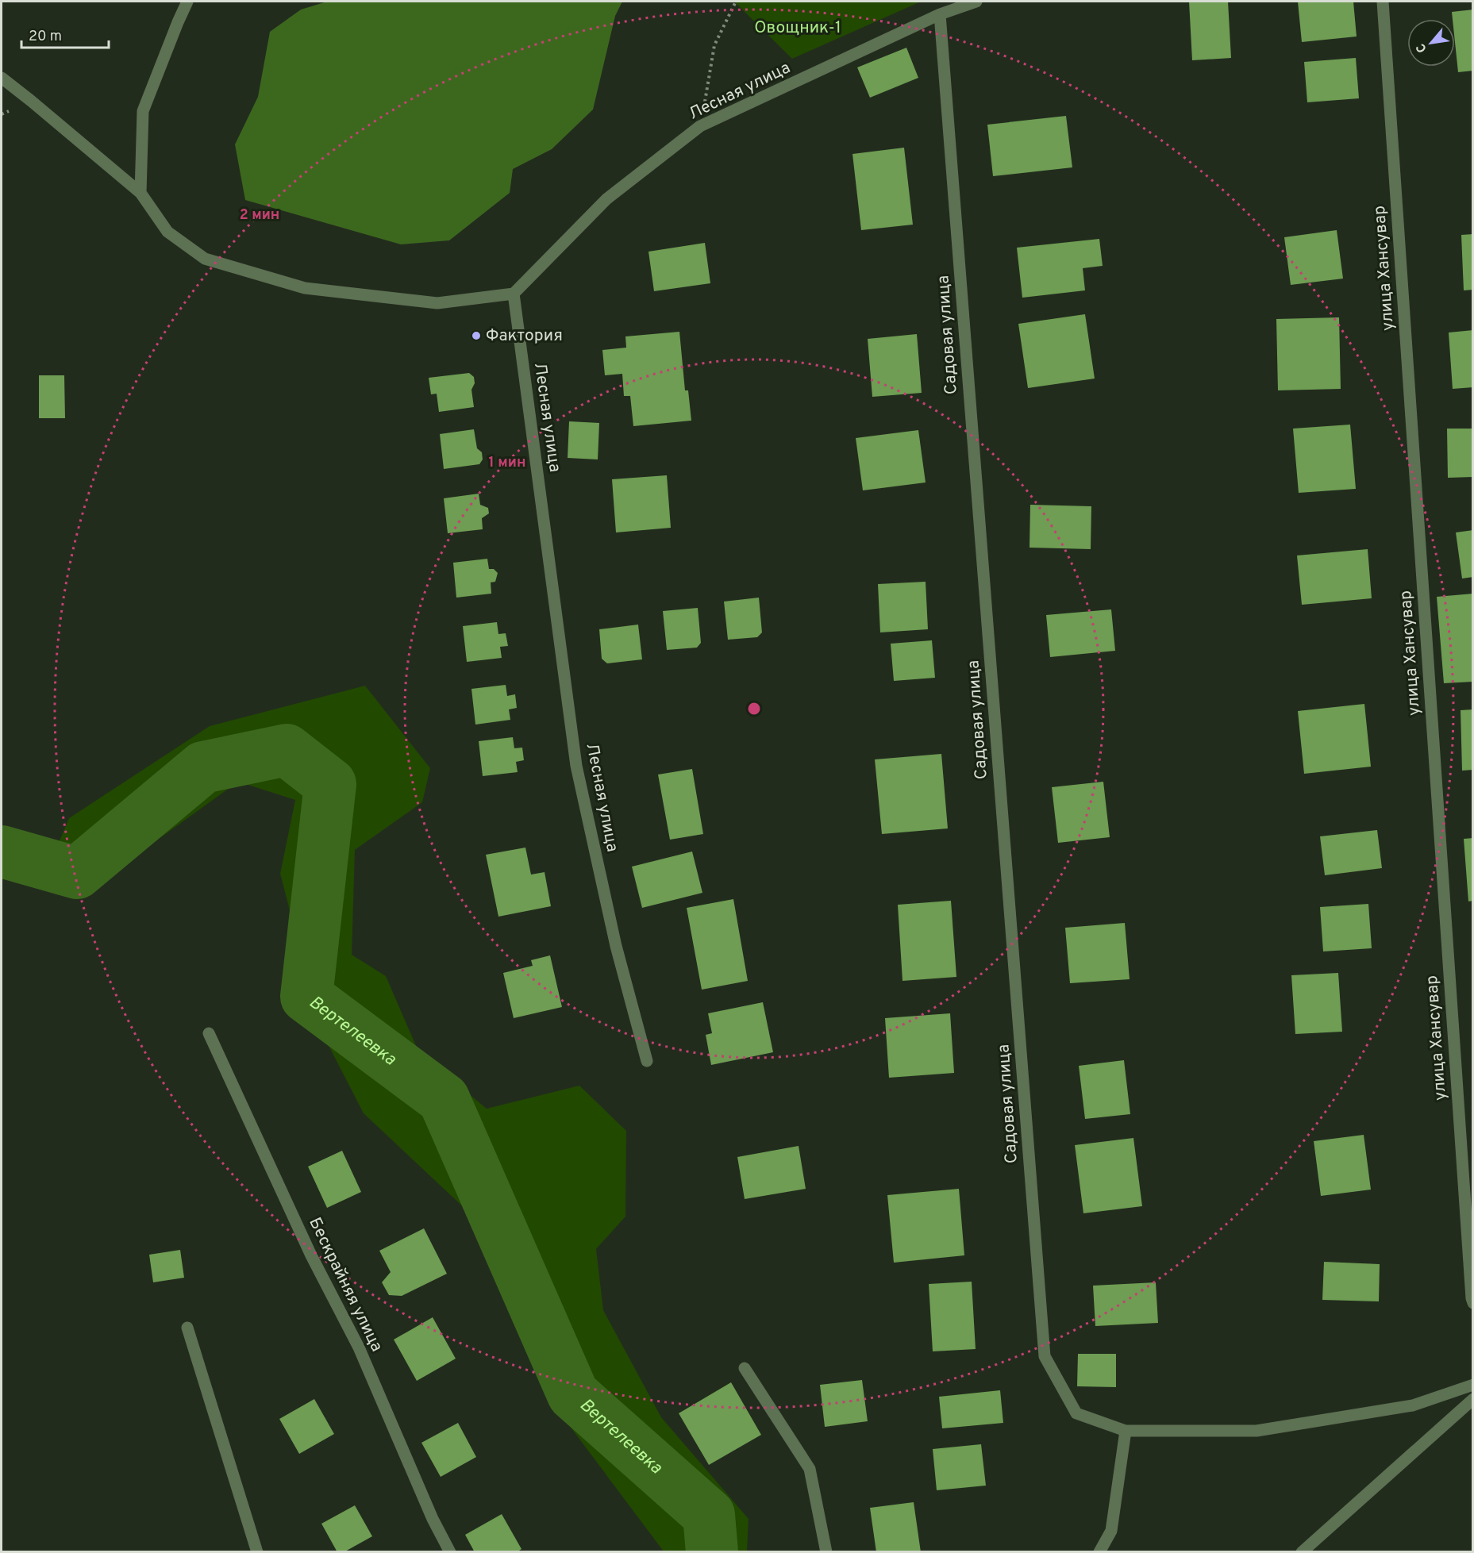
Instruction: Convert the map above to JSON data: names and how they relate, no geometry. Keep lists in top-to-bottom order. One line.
{"streets":{"street":["Лесная улица","улица Хансувар","Садовая улица","Бескрайняя улица"]},"crossings":[["Лесная улица","Садовая улица"]],"water":["Вертелеевка"],"parks":["Овощник-1"],"places":["Фактория"],"scale_bar":"20 m","north":"bottom left","rings":["2 мин","1 мин"]}
